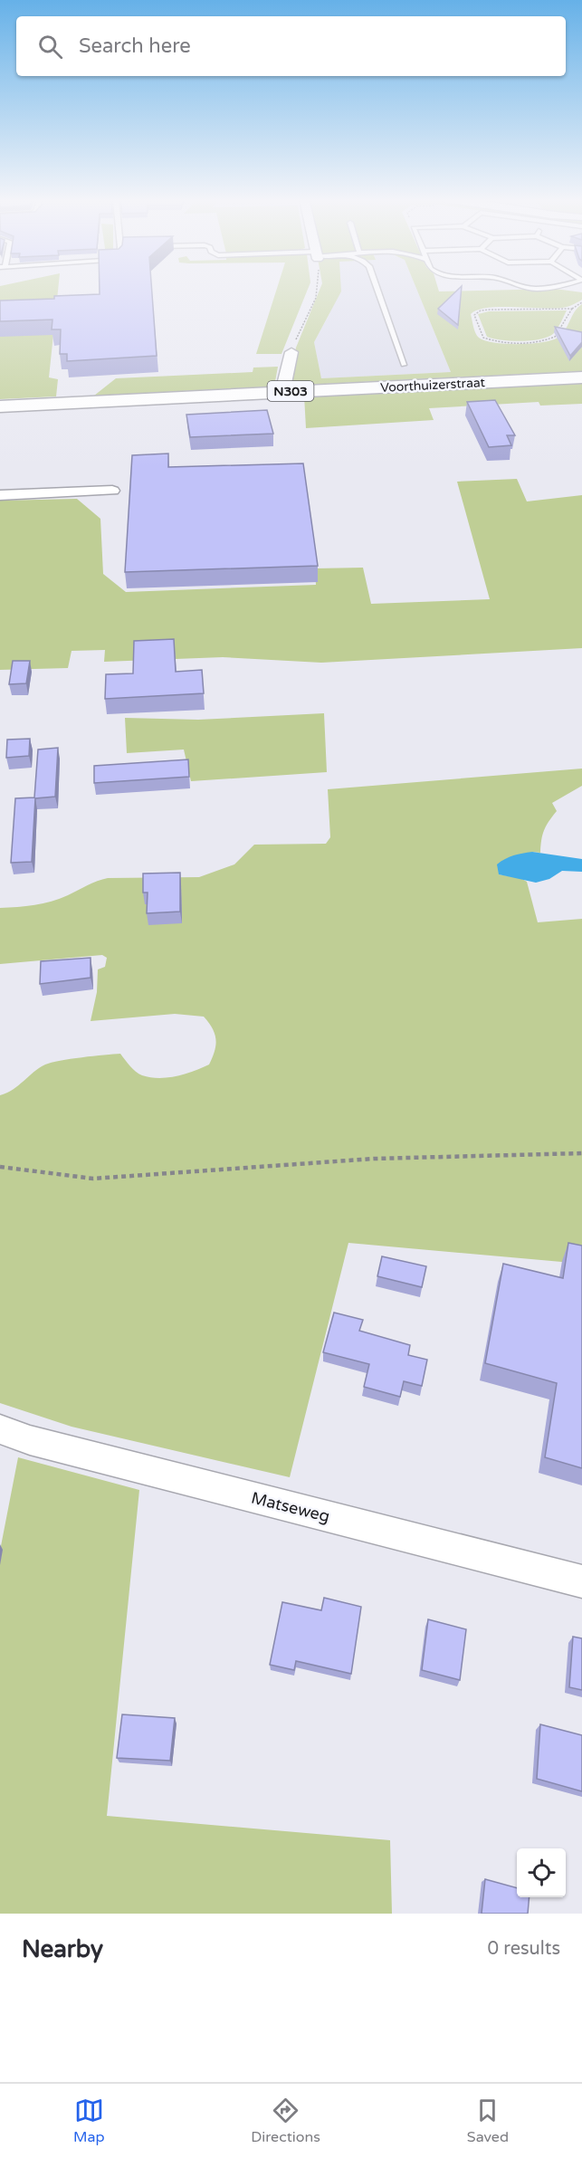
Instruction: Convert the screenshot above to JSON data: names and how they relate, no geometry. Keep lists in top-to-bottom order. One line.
{"streets":{"main road":["Voorthuizerstraat","N303"],"street":["Matseweg"]},"page":{"search":"Search here","heading":["Nearby","0 results"],"nav":["Map","Directions","Saved"]}}
